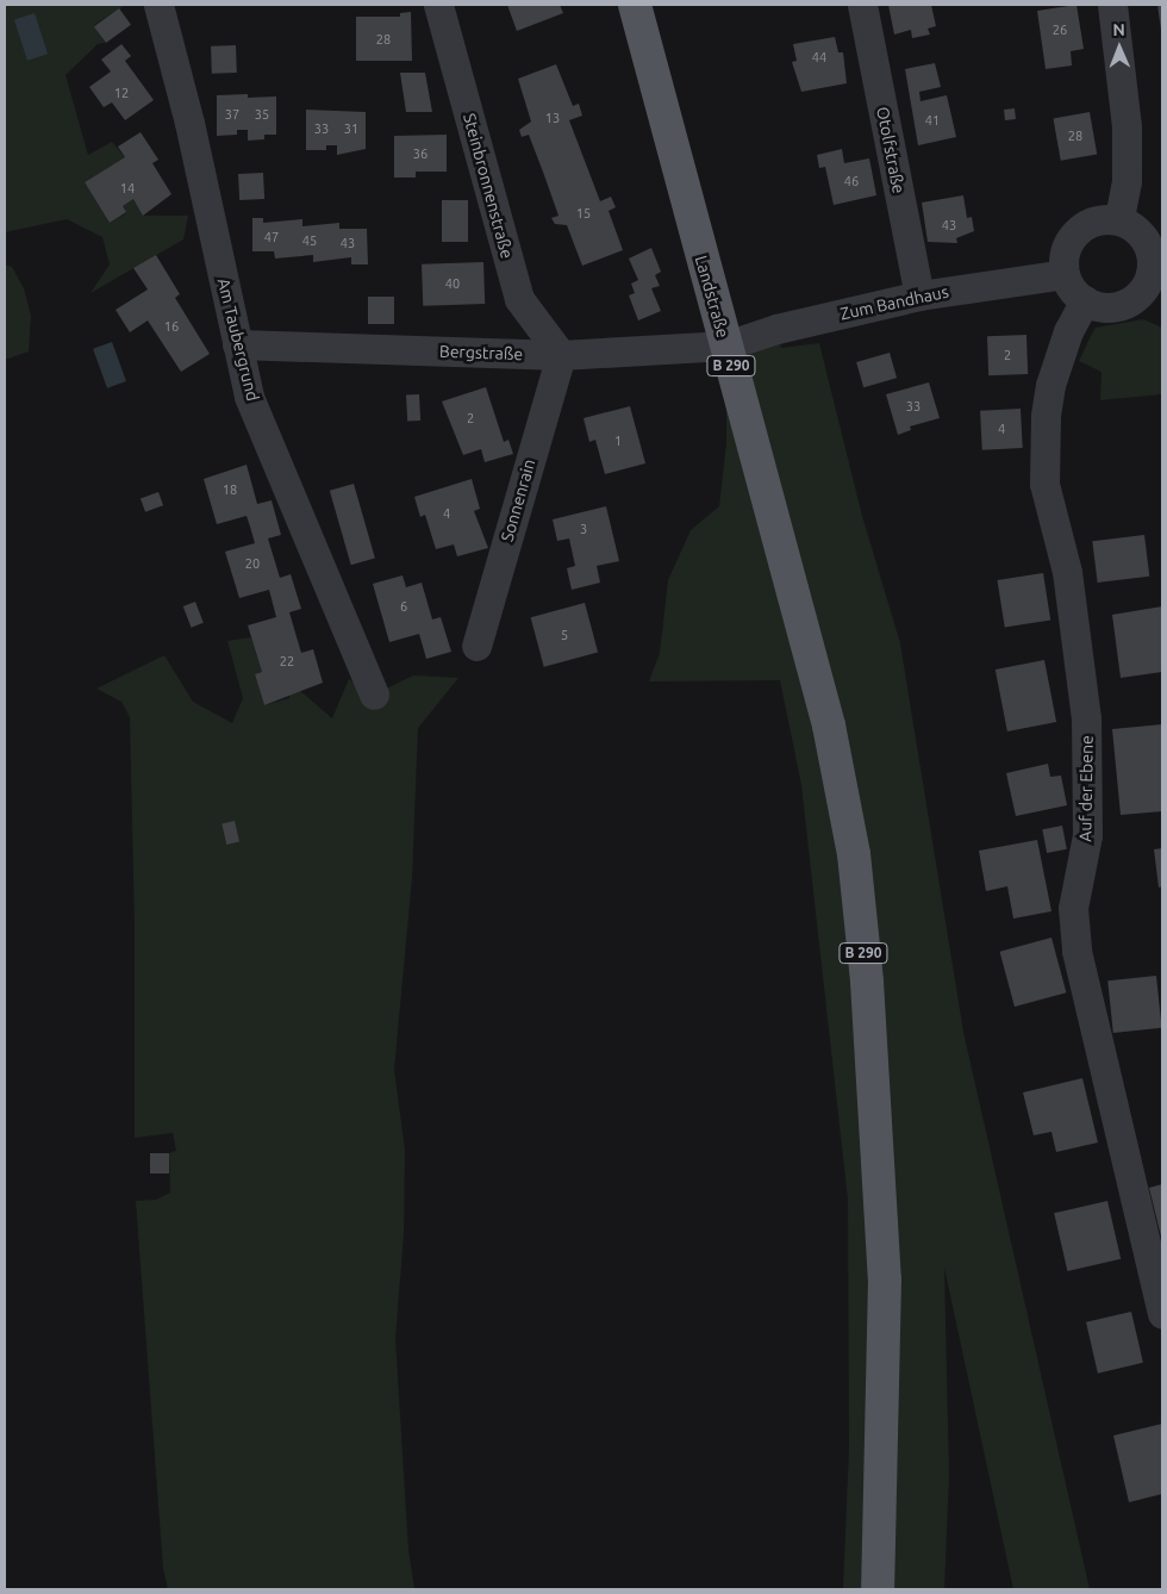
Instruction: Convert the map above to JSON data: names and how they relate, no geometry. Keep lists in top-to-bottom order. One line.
{"streets":{"main road":["Landstraße","B 290"],"street":["Otolfstraße","Steinbronnenstraße","Zum Bandhaus","Am Taubergrund","Bergstraße","Sonnenrain","Auf der Ebene"]},"crossings":[["Otolfstraße","Zum Bandhaus"],["Steinbronnenstraße","Bergstraße"],["Steinbronnenstraße","Sonnenrain"],["Landstraße","Zum Bandhaus"],["Landstraße","Bergstraße"],["Zum Bandhaus","Bergstraße"],["Zum Bandhaus","Auf der Ebene"],["Am Taubergrund","Bergstraße"],["Bergstraße","Sonnenrain"]],"house_numbers":["26","28","44","12","37","35","13","41","33","31","28","36","46","14","15","43","47","45","43","40","16","2","33","2","4","1","18","4","3","20","6","5","22"],"north":"top"}
